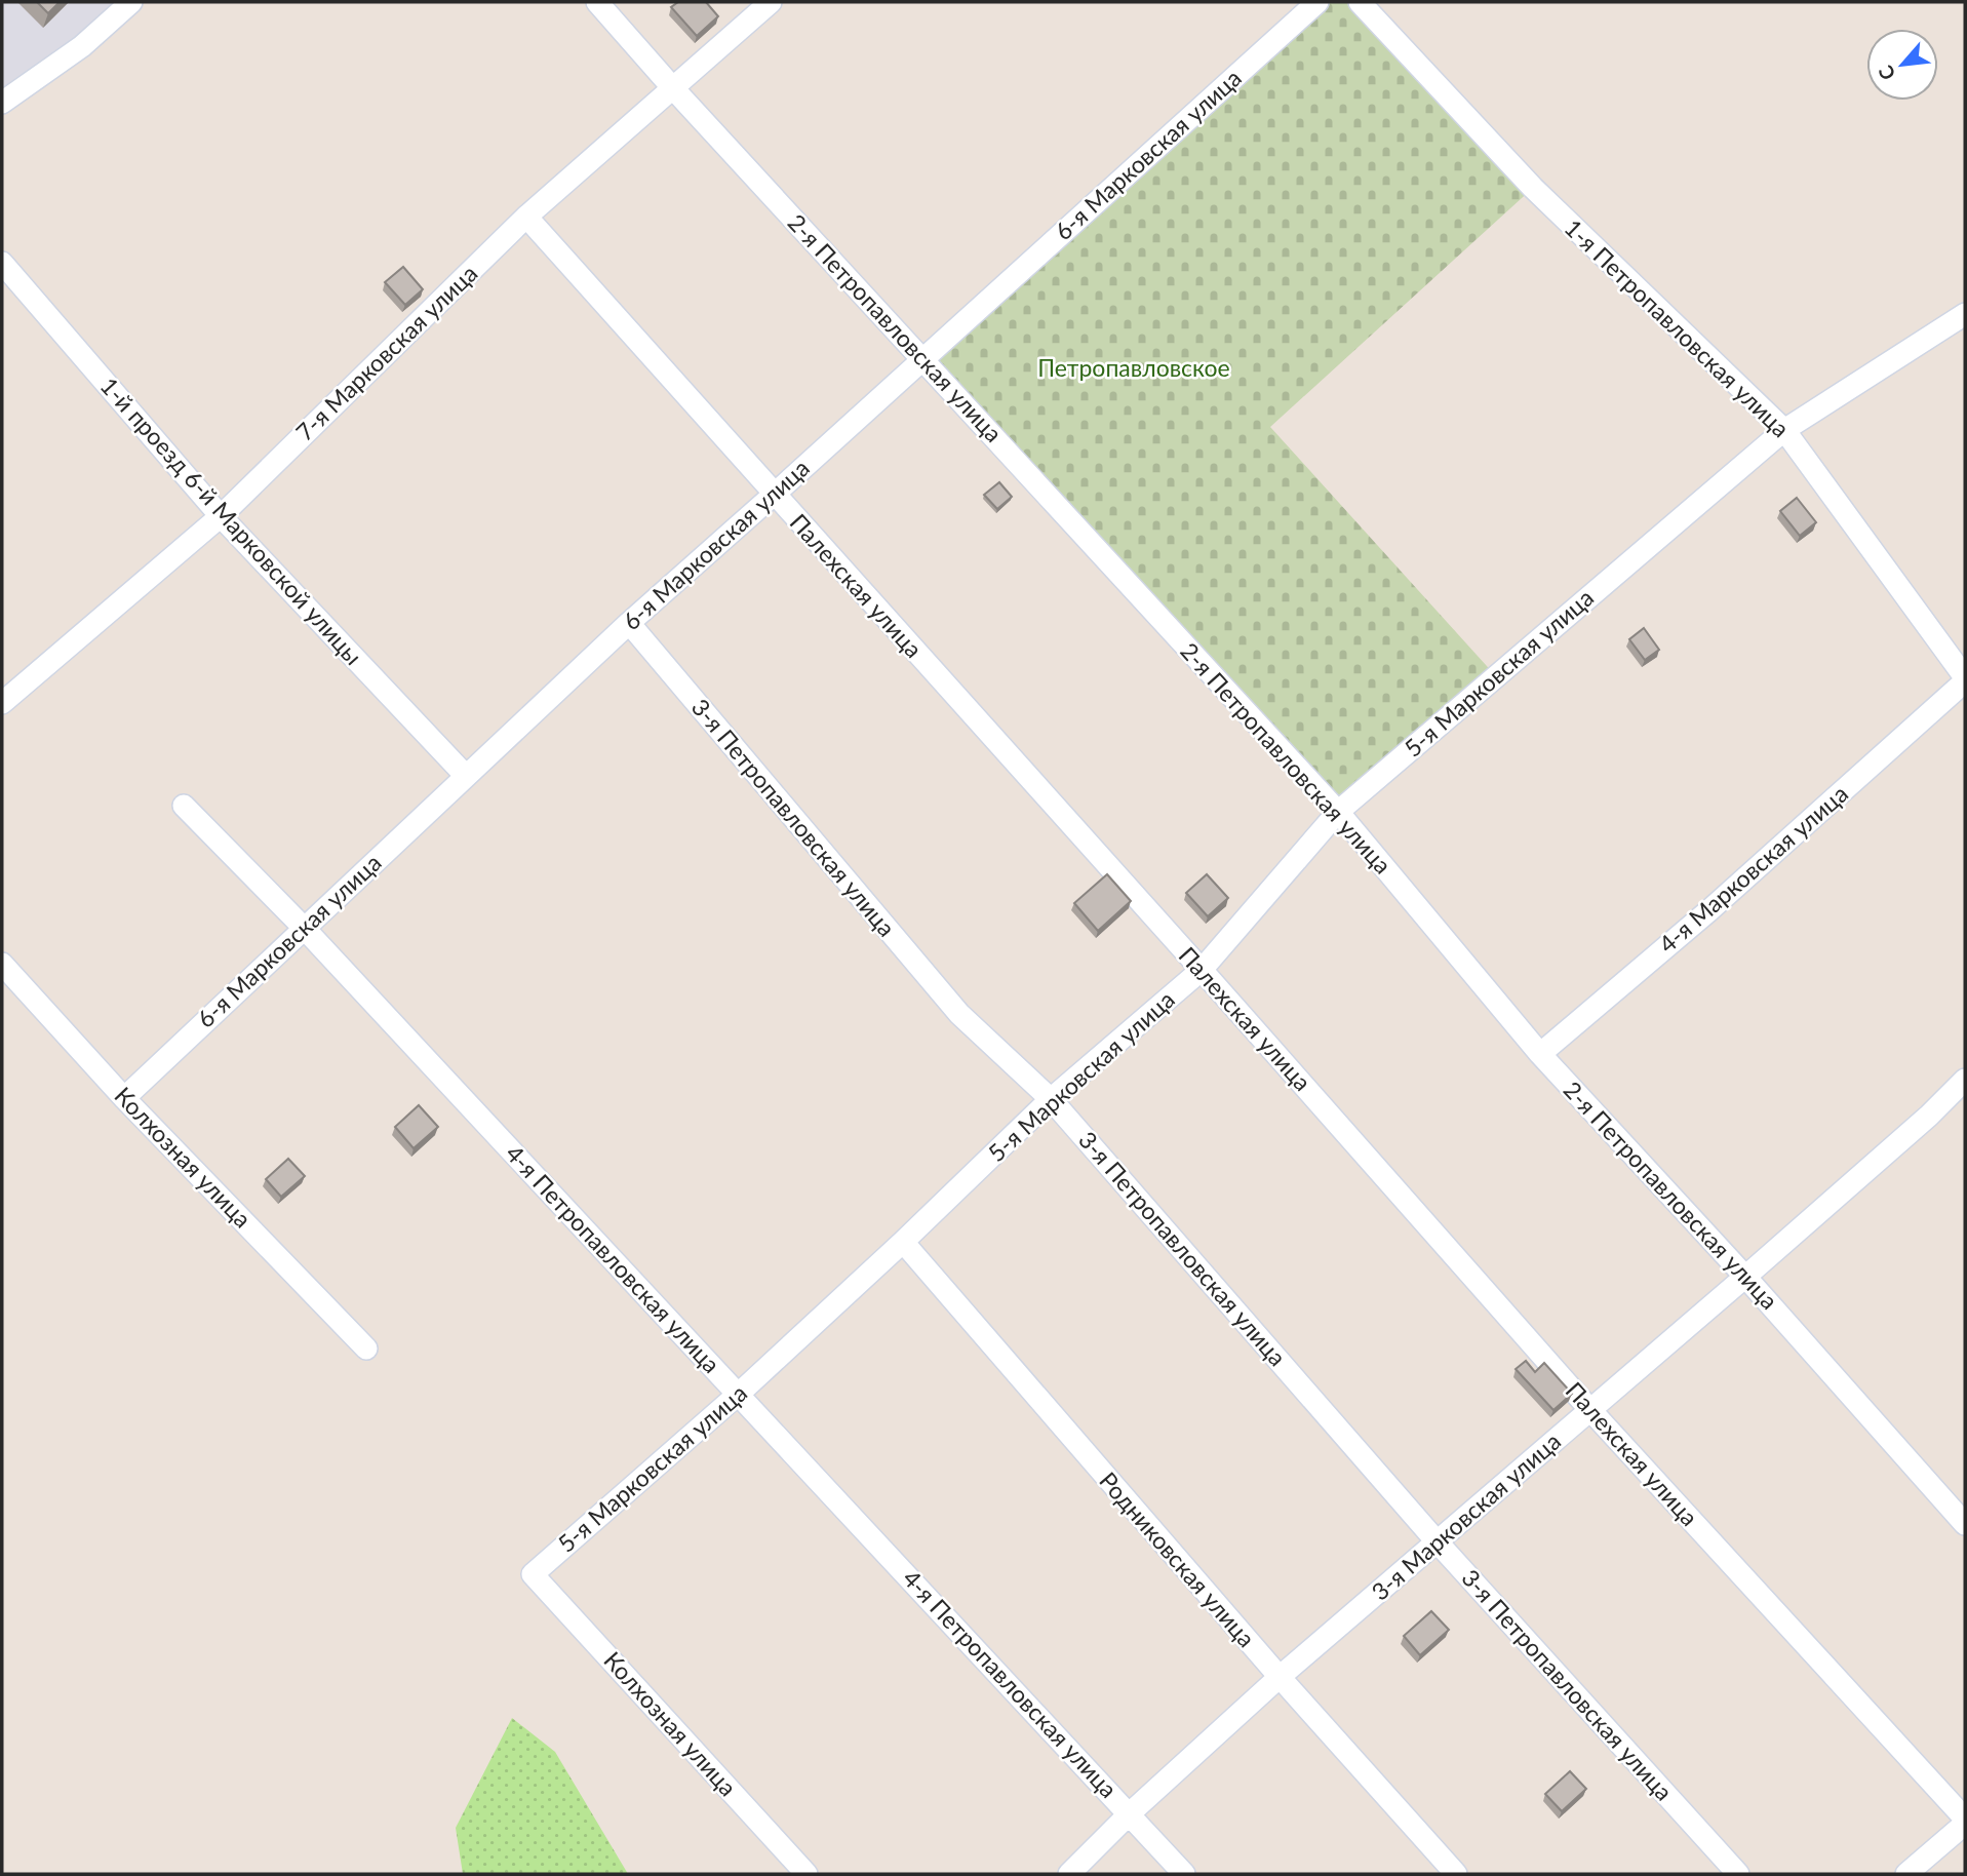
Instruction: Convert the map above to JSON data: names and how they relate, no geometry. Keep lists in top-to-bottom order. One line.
{"streets":{"street":["6-я Марковская улица","2-я Петропавловская улица","1-я Петропавловская улица","7-я Марковская улица","1-й проезд 6-й Марковской улицы","Палехская улица","5-я Марковская улица","3-я Петропавловская улица","4-я Марковская улица","Колхозная улица","4-я Петропавловская улица","3-я Марковская улица","Родниковская улица"]},"crossings":[["6-я Марковская улица","2-я Петропавловская улица"],["6-я Марковская улица","1-й проезд 6-й Марковской улицы"],["6-я Марковская улица","Палехская улица"],["6-я Марковская улица","3-я Петропавловская улица"],["6-я Марковская улица","Колхозная улица"],["6-я Марковская улица","4-я Петропавловская улица"],["2-я Петропавловская улица","7-я Марковская улица"],["2-я Петропавловская улица","5-я Марковская улица"],["2-я Петропавловская улица","4-я Марковская улица"],["2-я Петропавловская улица","3-я Марковская улица"],["1-я Петропавловская улица","5-я Марковская улица"],["1-я Петропавловская улица","4-я Марковская улица"],["7-я Марковская улица","1-й проезд 6-й Марковской улицы"],["7-я Марковская улица","Палехская улица"],["Палехская улица","5-я Марковская улица"],["Палехская улица","3-я Марковская улица"],["5-я Марковская улица","3-я Петропавловская улица"],["5-я Марковская улица","Колхозная улица"],["5-я Марковская улица","4-я Петропавловская улица"],["5-я Марковская улица","Родниковская улица"],["3-я Петропавловская улица","3-я Марковская улица"],["4-я Петропавловская улица","3-я Марковская улица"],["3-я Марковская улица","Родниковская улица"]],"parks":["Петропавловское"],"north":"bottom left"}
